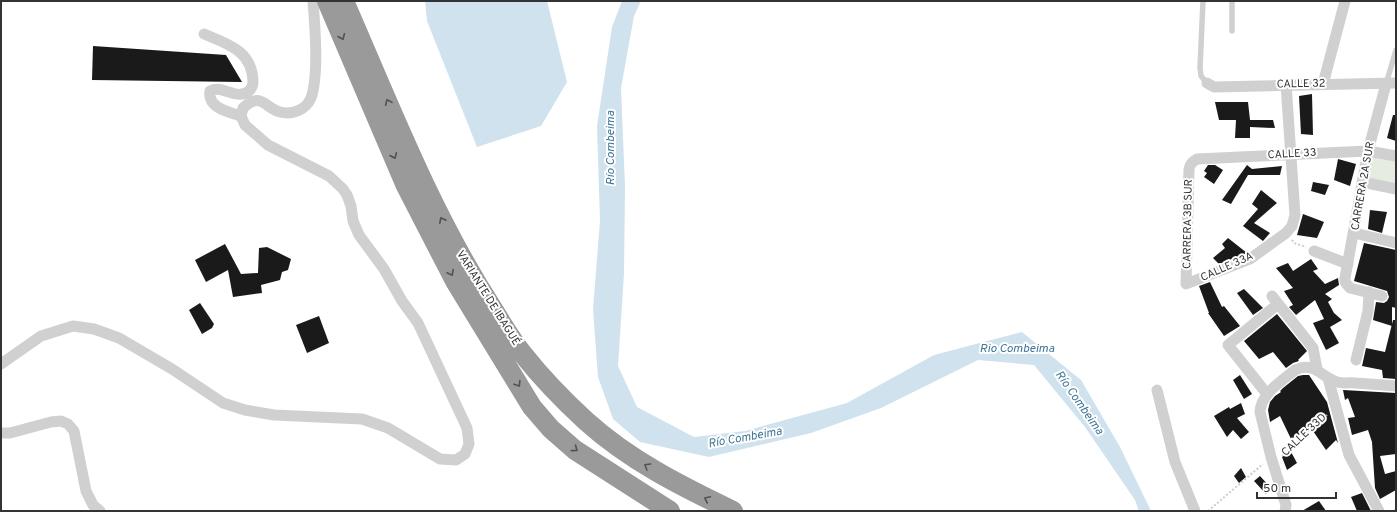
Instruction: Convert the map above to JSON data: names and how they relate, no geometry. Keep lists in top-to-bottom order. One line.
{"streets":{"highway":["VARIANTE DE IBAGUÉ"],"street":["CALLE 32","CALLE 33","CARRERA 2A SUR","CARRERA 3B SUR","CALLE 33A"],"path":["CALLE 33D"]},"crossings":[["CALLE 32","CARRERA 2A SUR"],["CALLE 33","CARRERA 2A SUR"],["CALLE 33","CARRERA 3B SUR"],["CARRERA 3B SUR","CALLE 33A"]],"water":["Río Combeima","Rio Combeima"],"scale_bar":"50 m"}
